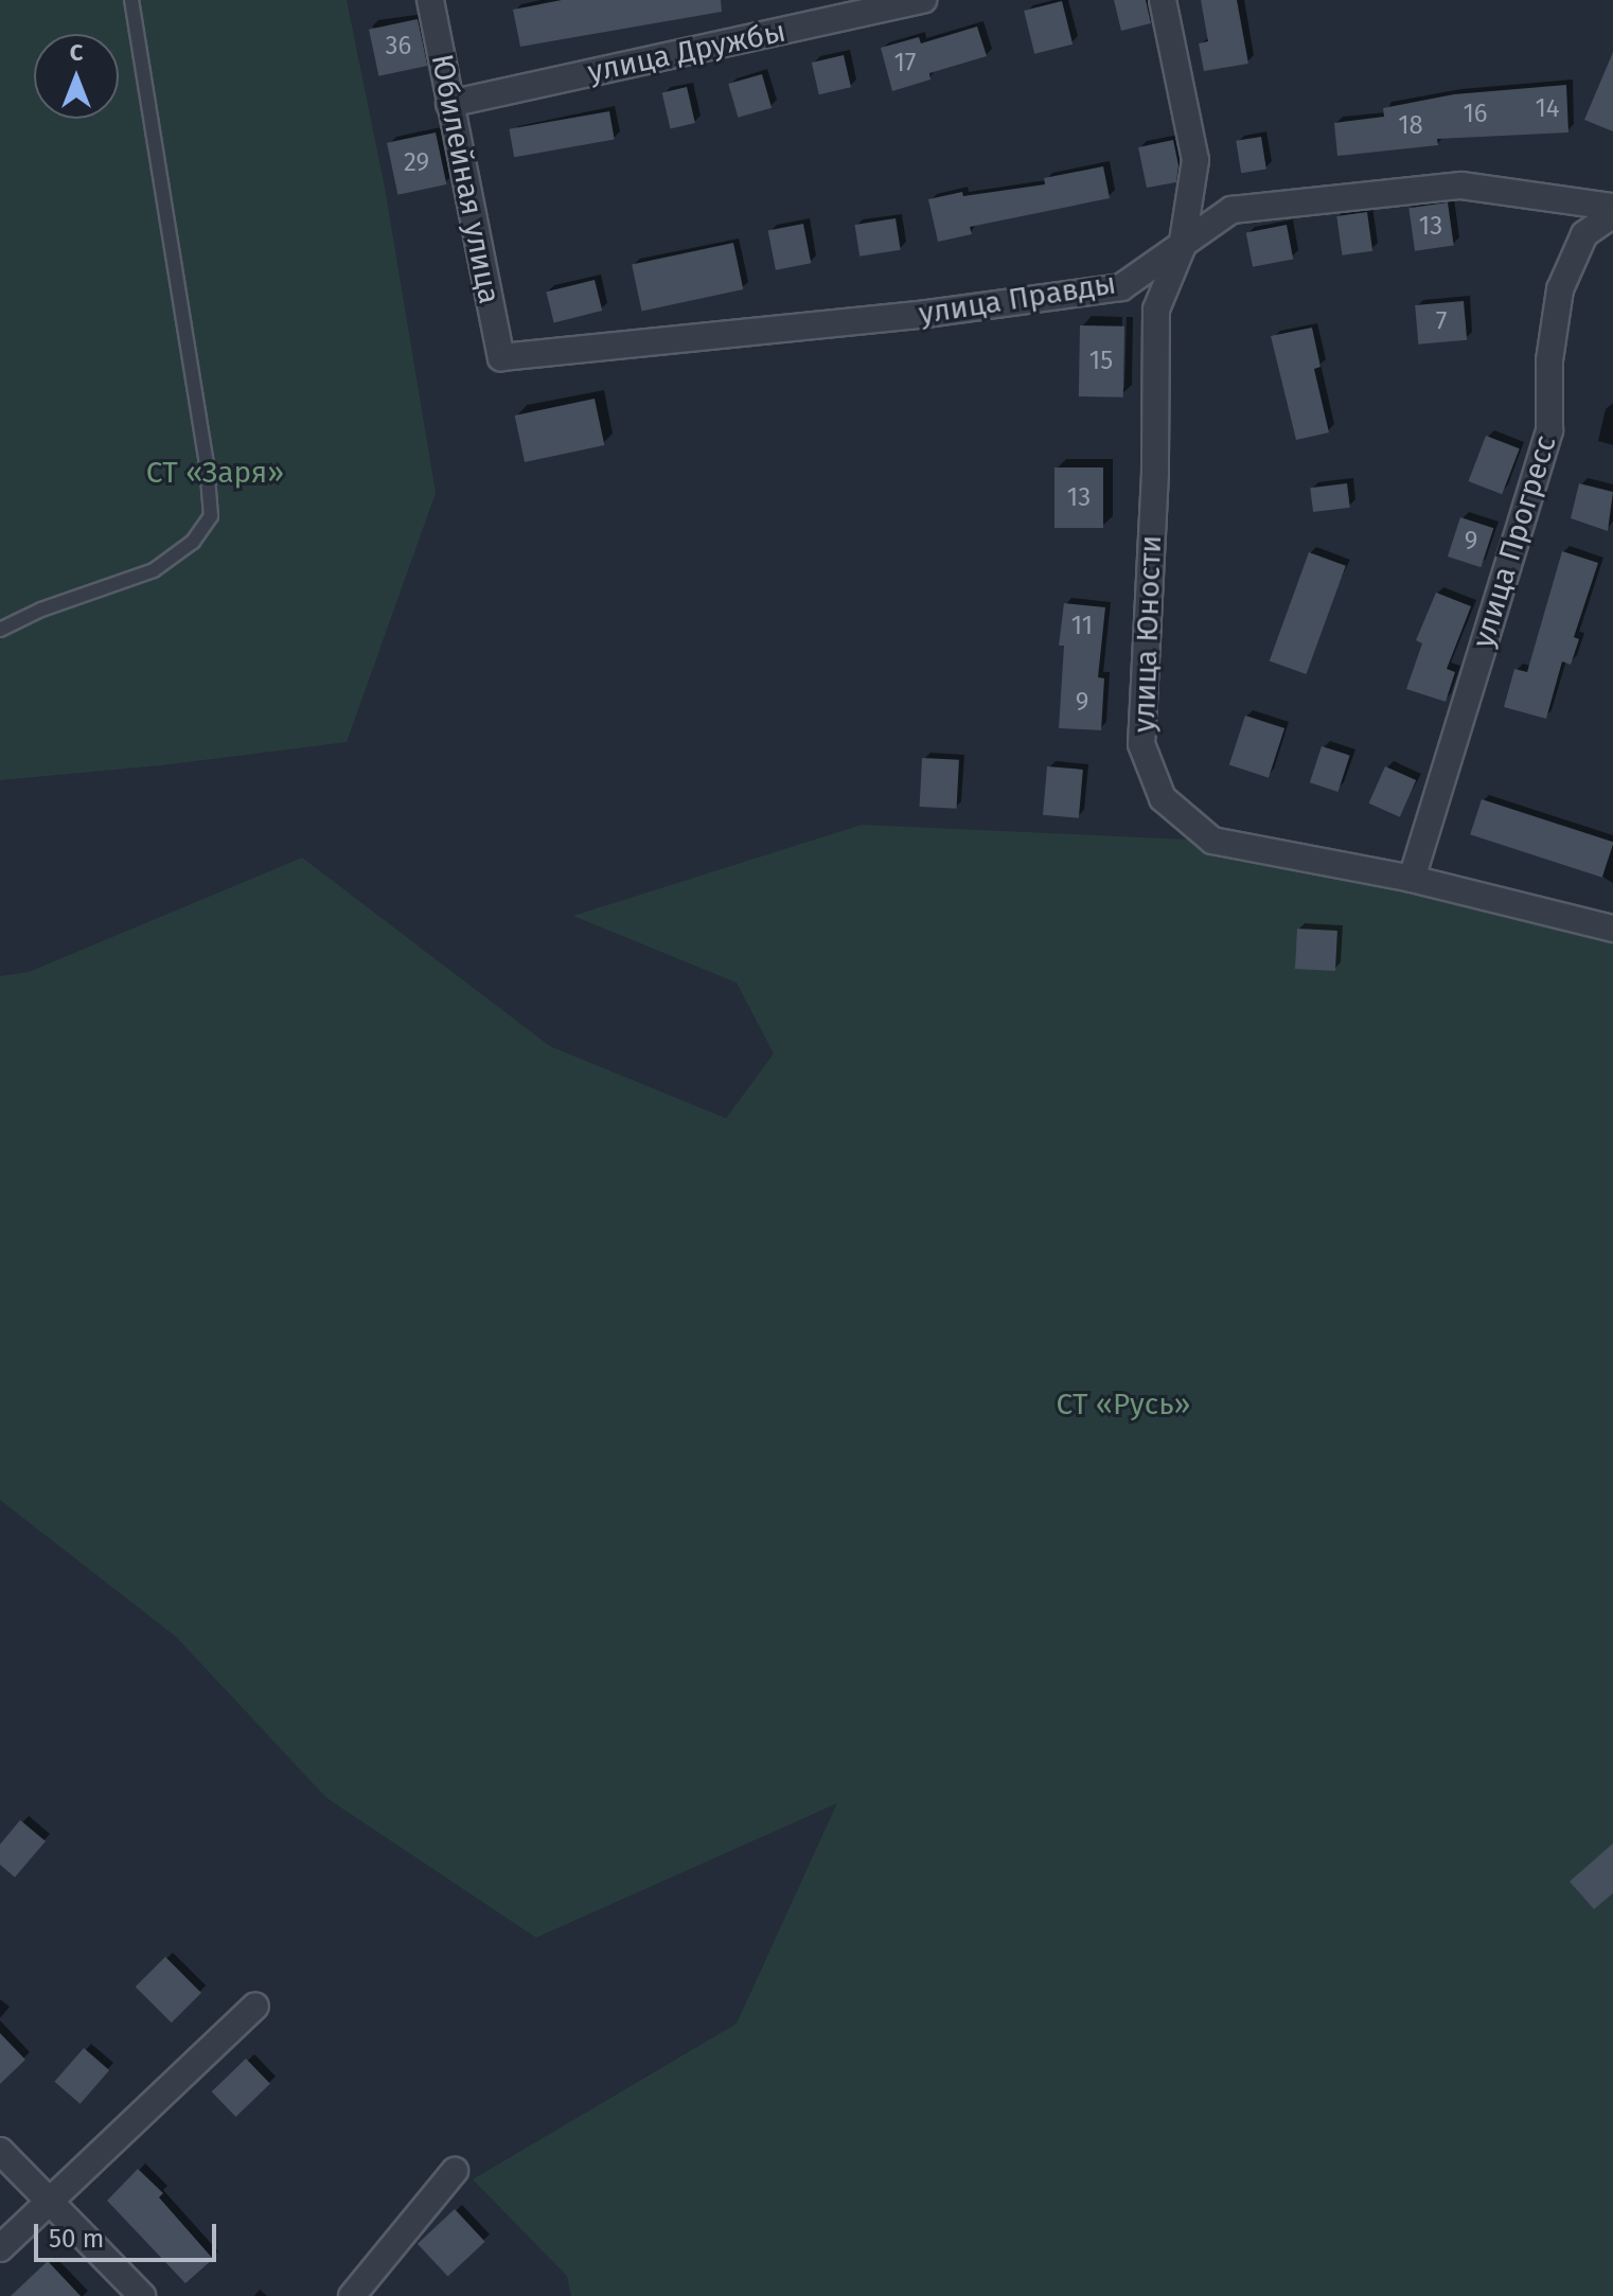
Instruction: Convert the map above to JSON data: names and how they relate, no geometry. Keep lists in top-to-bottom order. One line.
{"streets":{"street":["улица Дружбы","Юбилейная улица","улица Правды","улица Прогресс","улица Юности"]},"crossings":[["улица Дружбы","Юбилейная улица"],["Юбилейная улица","улица Правды"],["улица Правды","улица Юности"],["улица Прогресс","улица Юности"]],"parks":["СТ «Заря»","СТ «Русь»"],"house_numbers":["36","17","14","16","18","29","13","7","15","13","9","11","9"],"scale_bar":"50 m","north":"top"}
